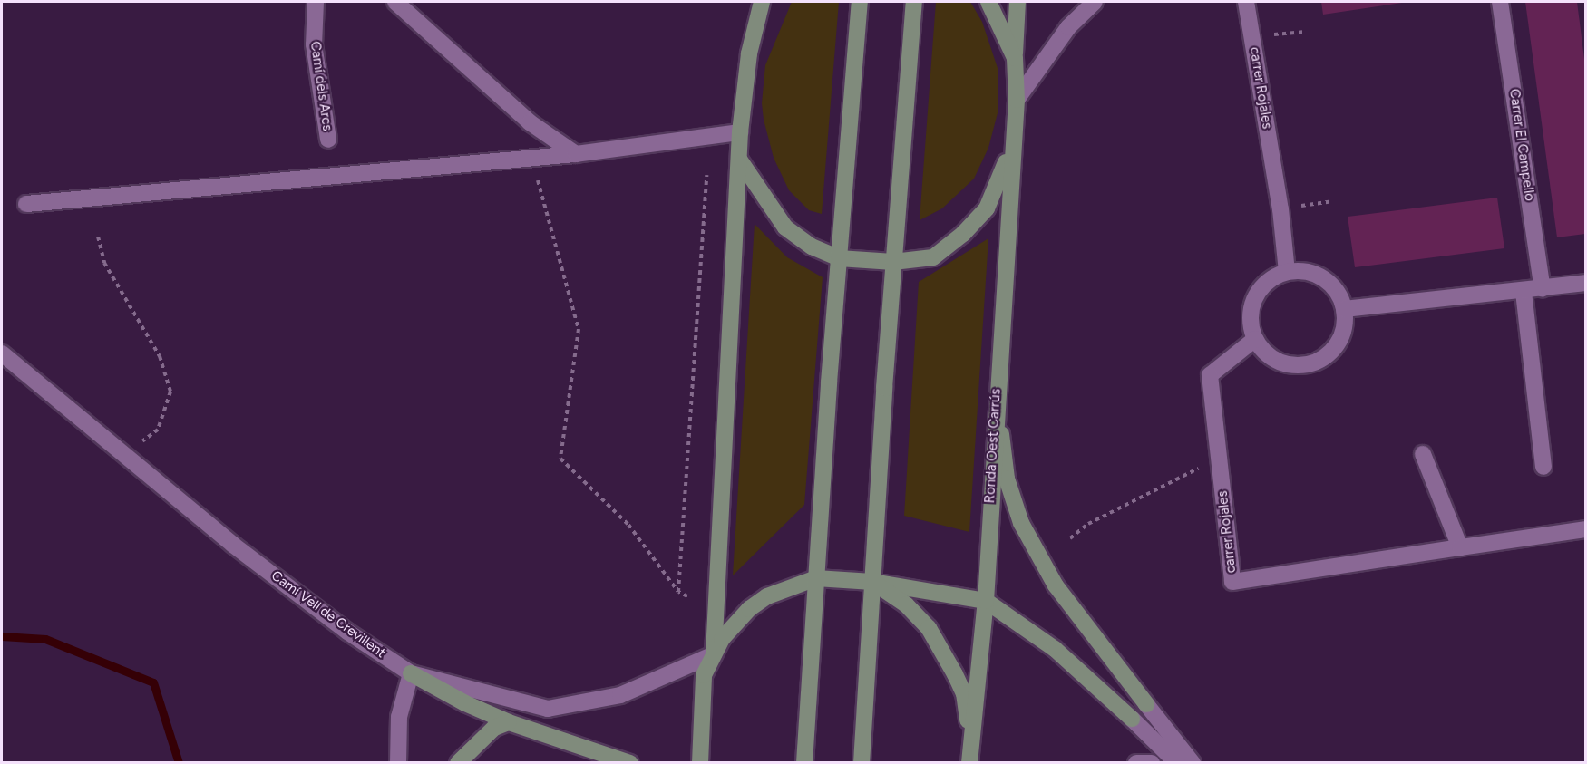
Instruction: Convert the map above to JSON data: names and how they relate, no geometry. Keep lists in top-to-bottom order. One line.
{"streets":{"main road":["Ronda Oest Carrús"],"street":["Camí dels Arcs","carrer Rojales","Carrer El Campello","Camí Vell de Crevillent"]}}
